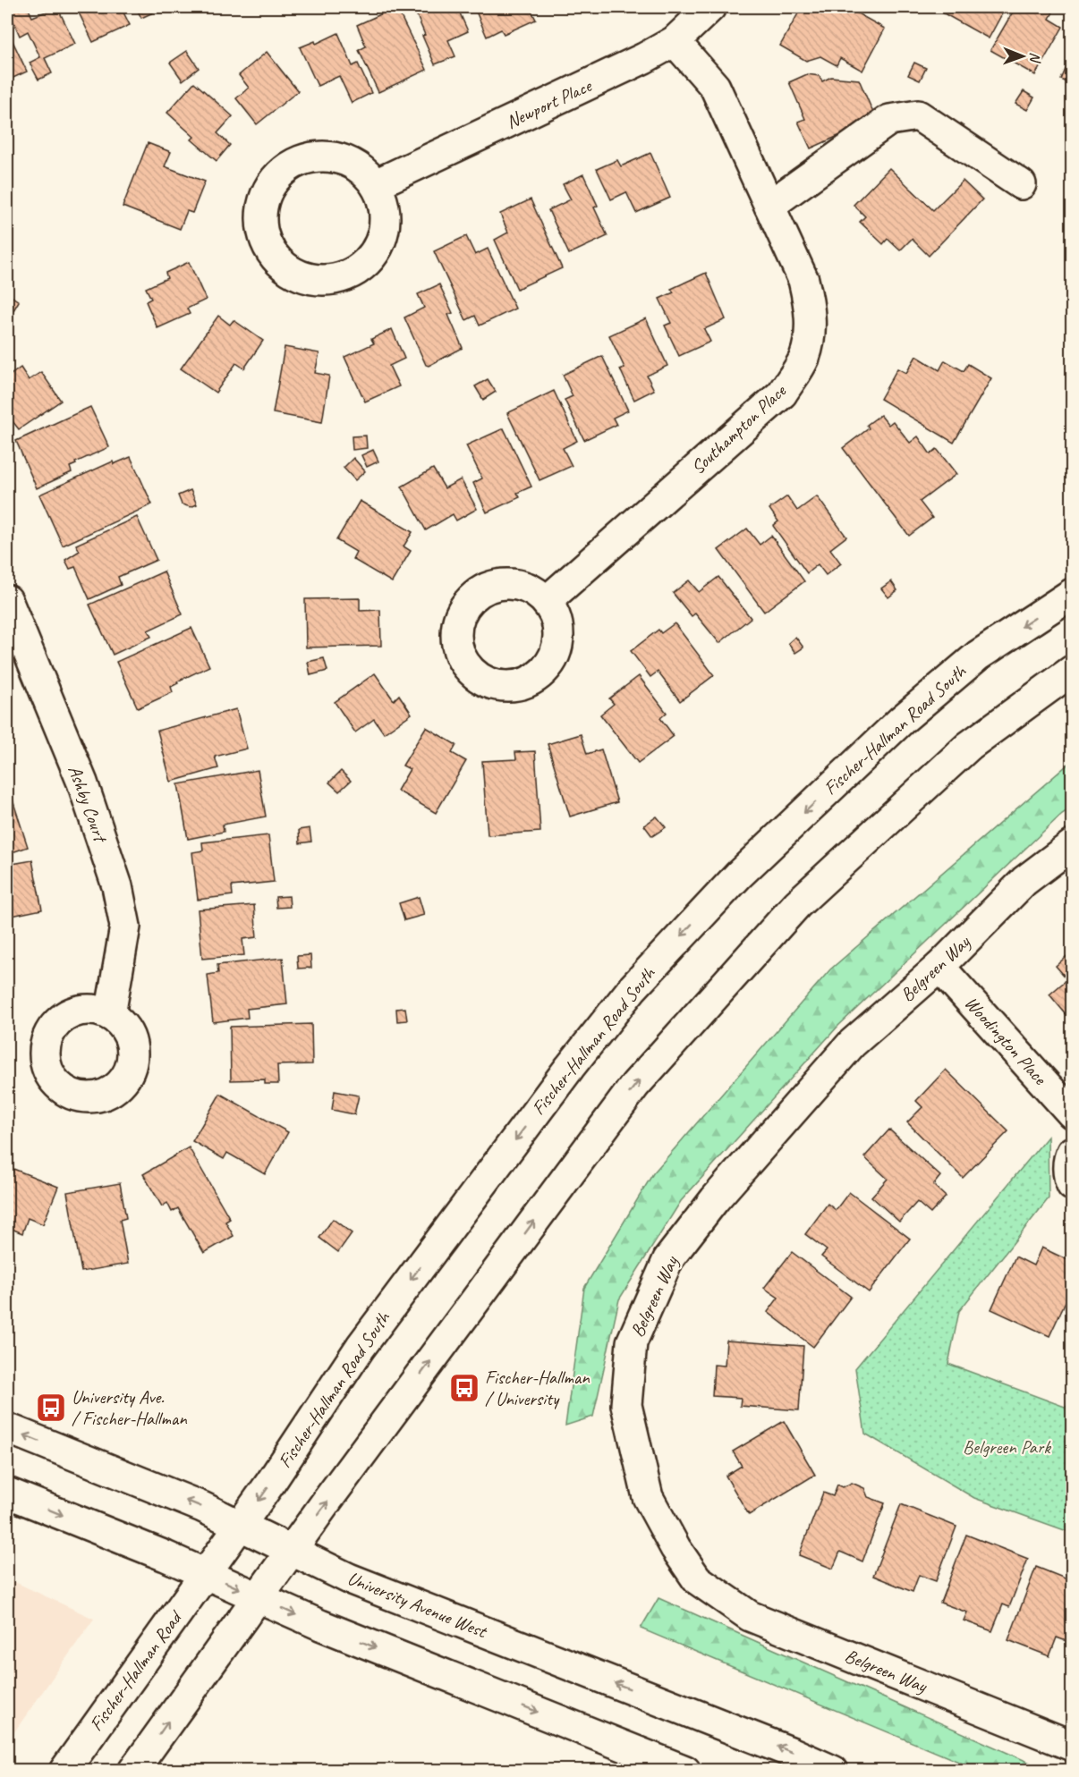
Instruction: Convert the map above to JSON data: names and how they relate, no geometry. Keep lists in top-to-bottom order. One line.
{"streets":{"main road":["Newport Place","Southampton Place","Fischer-Hallman Road South","Ashby Court","Belgreen Way","Woodington Place","University Avenue West","Fischer-Hallman Road"]},"crossings":[["Newport Place","Southampton Place"],["Fischer-Hallman Road South","University Avenue West"],["Fischer-Hallman Road South","Fischer-Hallman Road"],["Belgreen Way","Woodington Place"]],"parks":["Belgreen Park"],"places":{"bus stop":["Fischer-Hallman / University","University Ave. / Fischer-Hallman"]},"north":"right"}
